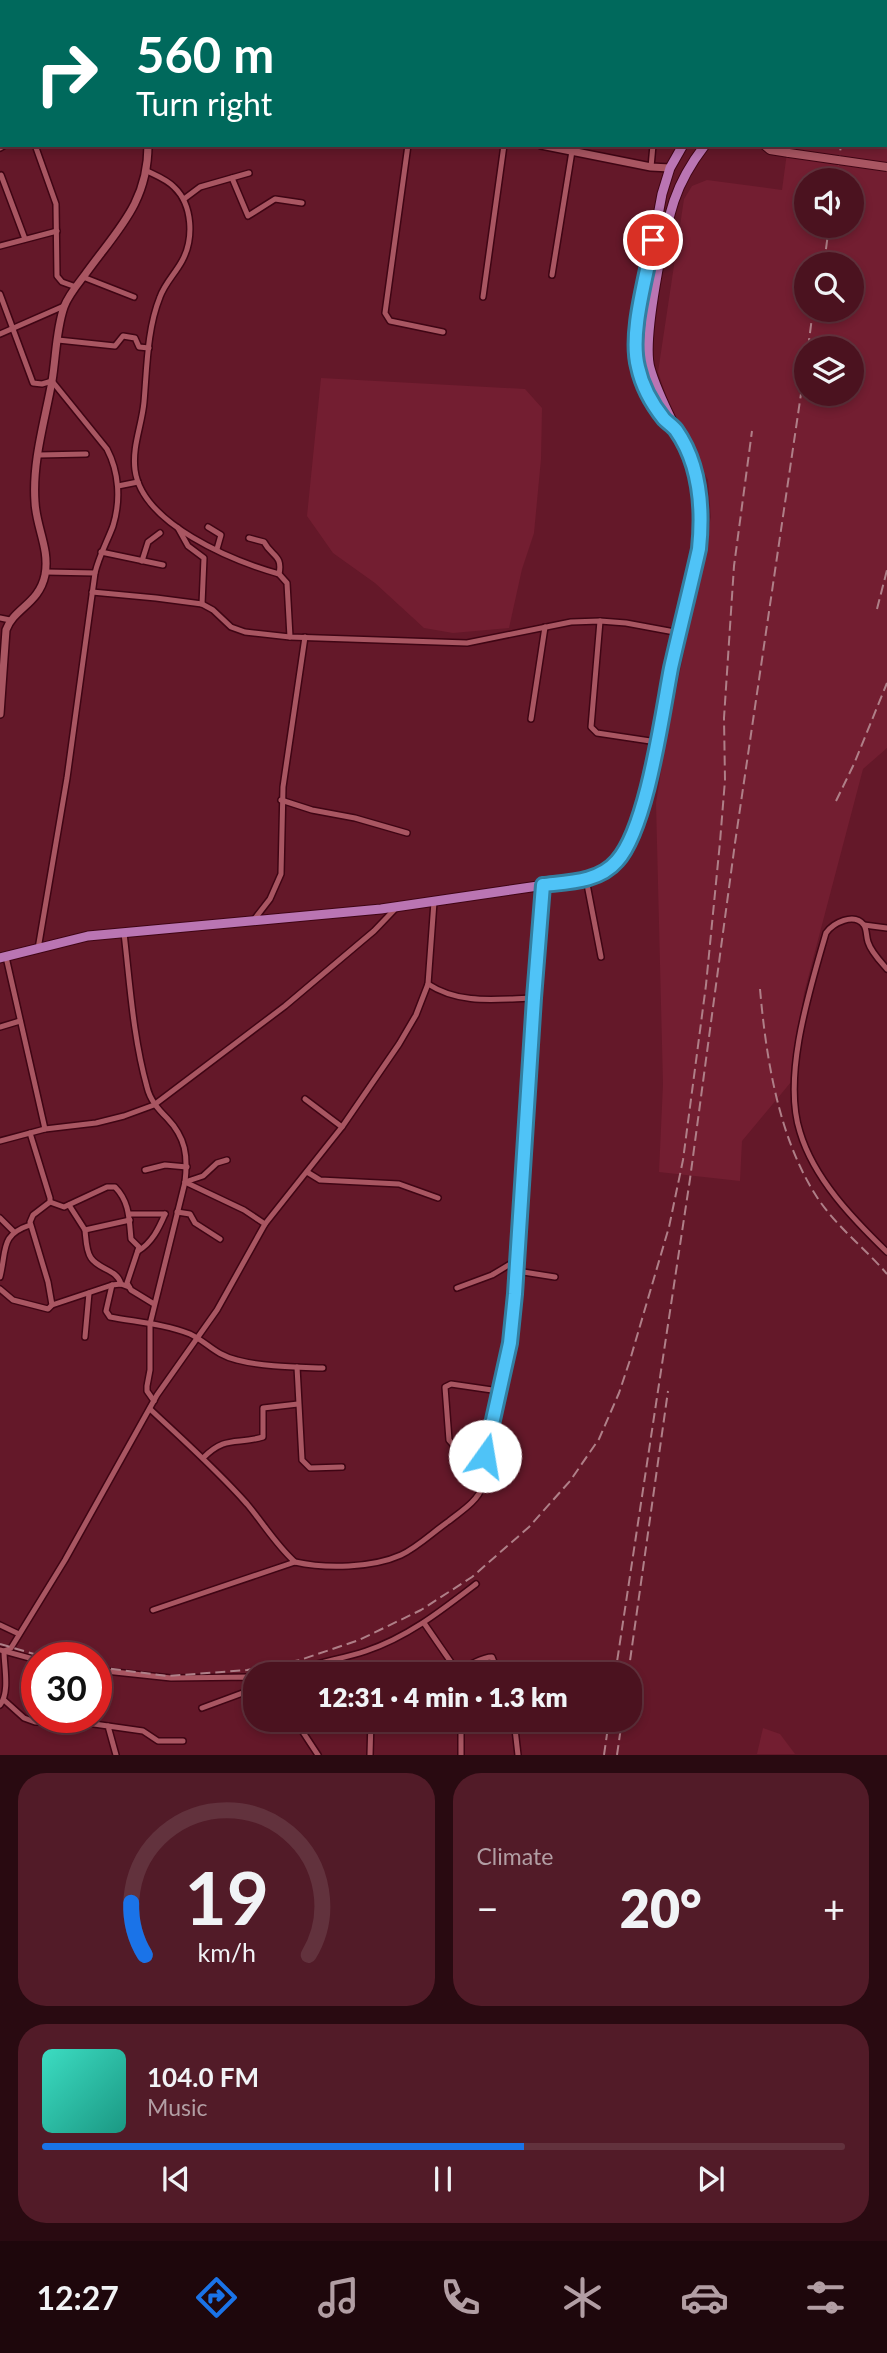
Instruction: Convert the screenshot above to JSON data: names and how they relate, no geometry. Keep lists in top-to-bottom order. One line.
{"page":{"turn":["560 m","Turn right"],"limit":"30","trip":"12:31 · 4 min · 1.3 km","tile":"Climate","heat":["−","20°","+"],"song":["104.0 FM","Music"],"tabs":"12:27","gauge":["19","km/h"]}}
